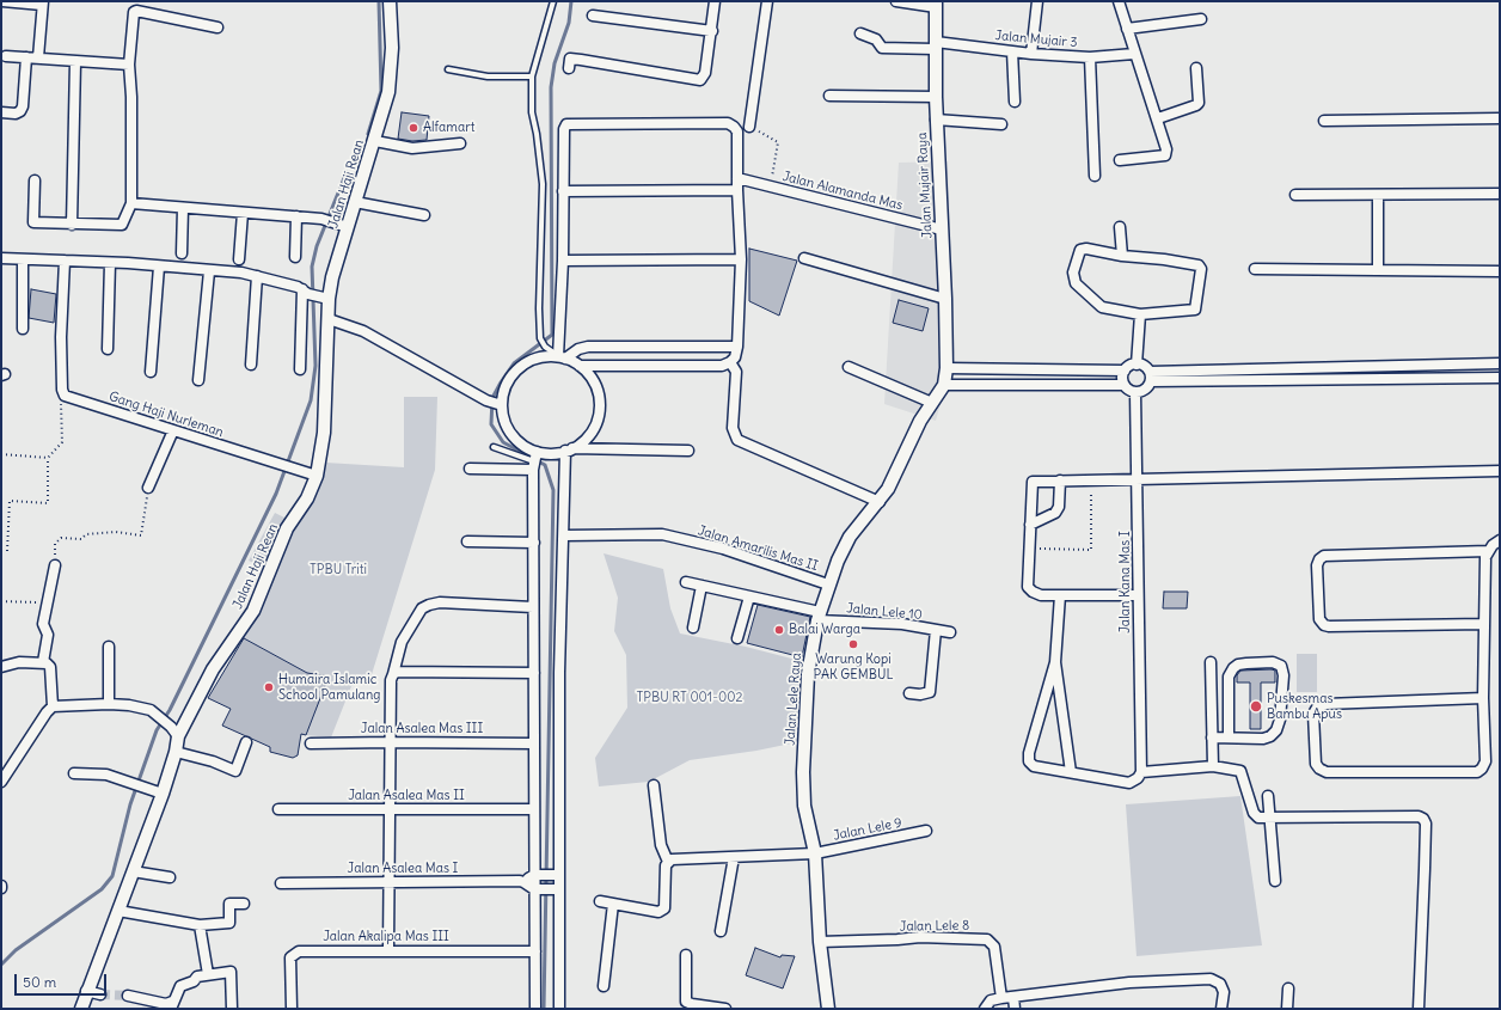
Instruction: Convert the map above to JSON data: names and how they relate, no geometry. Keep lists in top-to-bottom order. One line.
{"streets":{"street":["Jalan Mujair 3","Jalan Haji Rean","Jalan Mujair Raya","Jalan Alamanda Mas","Gang Haji Nurleman","Jalan Amarilis Mas II","Jalan Kana Mas I","Jalan Lele 10","Jalan Lele Raya","Jalan Asalea Mas III","Jalan Asalea Mas II","Jalan Lele 9","Jalan Asalea Mas I","Jalan Lele 8","Jalan Akalipa Mas III"]},"crossings":[["Jalan Mujair 3","Jalan Mujair Raya"],["Jalan Haji Rean","Gang Haji Nurleman"],["Jalan Mujair Raya","Jalan Alamanda Mas"],["Jalan Mujair Raya","Jalan Lele Raya"],["Jalan Amarilis Mas II","Jalan Lele Raya"],["Jalan Lele 10","Jalan Lele Raya"],["Jalan Lele Raya","Jalan Lele 9"],["Jalan Lele Raya","Jalan Lele 8"]],"parks":["TPBU Triti","TPBU RT 001-002"],"places":["Alfamart","Balai Warga","Warung Kopi PAK GEMBUL","Humaira Islamic School Pamulang","Puskesmas Bambu Apus"],"scale_bar":"50 m"}
